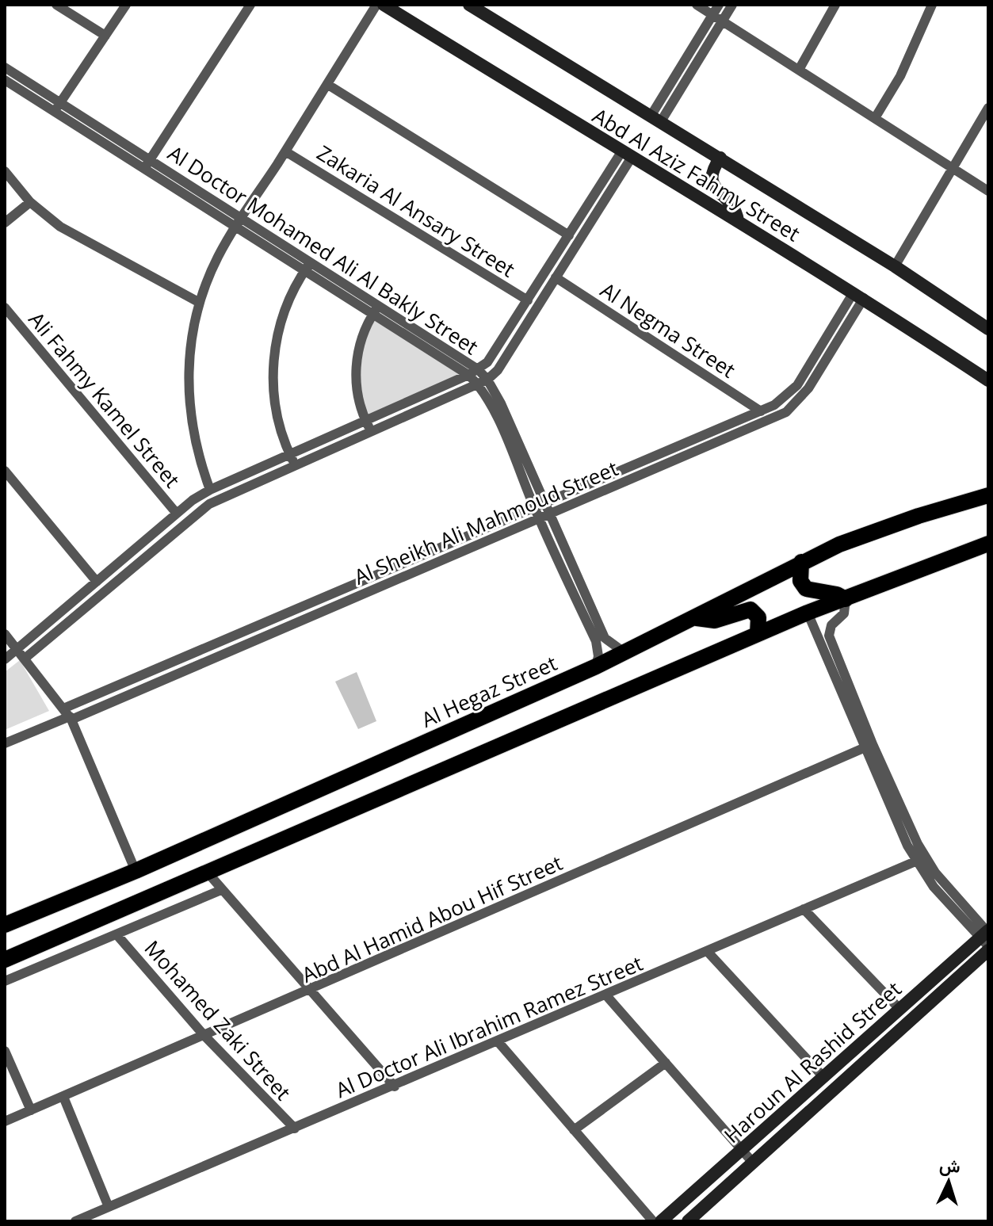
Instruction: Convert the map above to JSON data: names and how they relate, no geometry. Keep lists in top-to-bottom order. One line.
{"streets":{"main road":["Abd Al Aziz Fahmy Street","Al Hegaz Street","Haroun Al Rashid Street"],"street":["Zakaria Al Ansary Street","Al Doctor Mohamed Ali Al Bakly Street","Al Negma Street","Ali Fahmy Kamel Street","Al Sheikh Ali Mahmoud Street","Abd Al Hamid Abou Hif Street","Mohamed Zaki Street","Al Doctor Ali Ibrahim Ramez Street"]},"crossings":[["Abd Al Aziz Fahmy Street","Al Sheikh Ali Mahmoud Street"],["Al Doctor Mohamed Ali Al Bakly Street","Al Sheikh Ali Mahmoud Street"],["Al Doctor Mohamed Ali Al Bakly Street","Al Hegaz Street"],["Al Negma Street","Al Sheikh Ali Mahmoud Street"],["Abd Al Hamid Abou Hif Street","Mohamed Zaki Street"],["Mohamed Zaki Street","Al Doctor Ali Ibrahim Ramez Street"]],"north":"top"}
